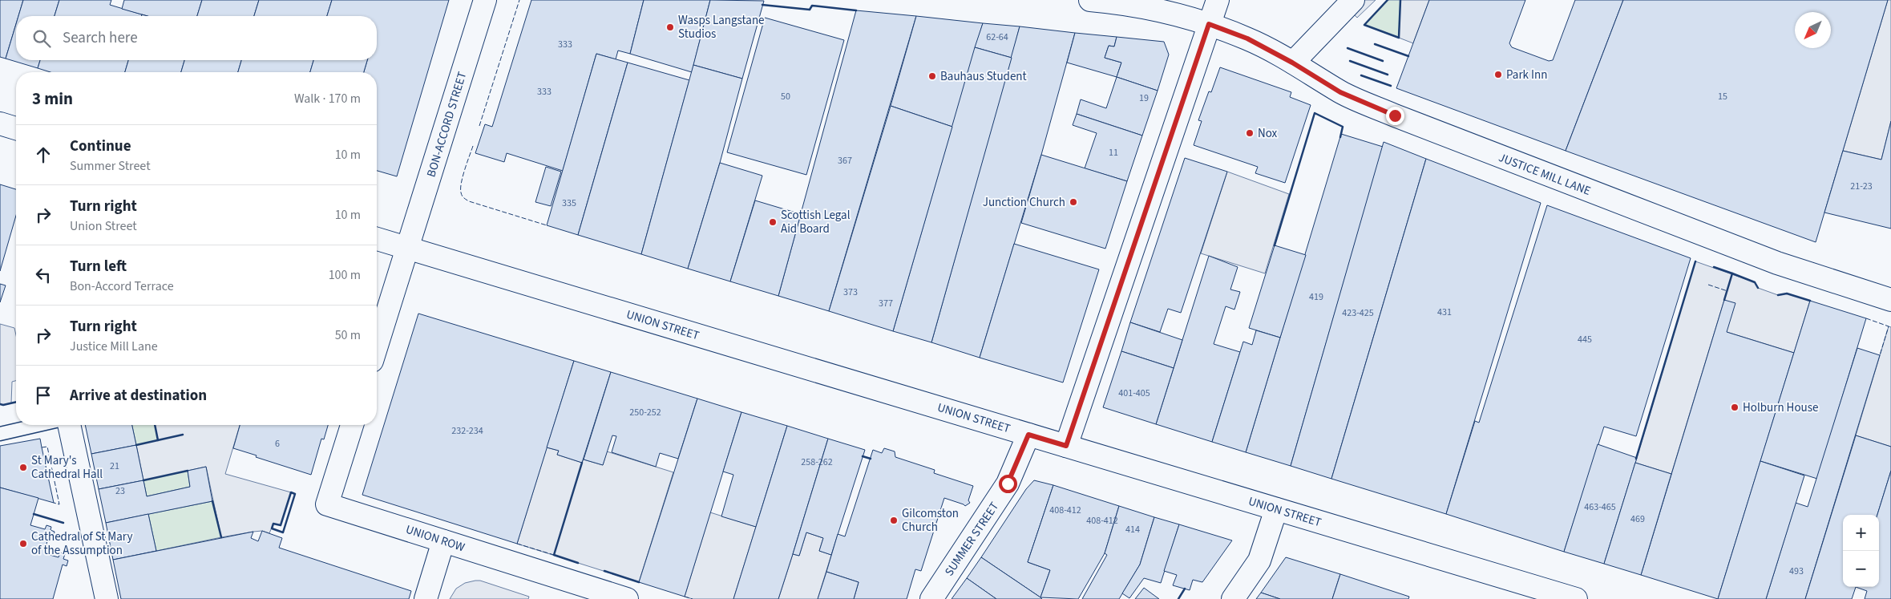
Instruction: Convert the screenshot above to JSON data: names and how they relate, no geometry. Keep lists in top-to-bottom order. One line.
{"streets":{"street":["BON-ACCORD STREET","JUSTICE MILL LANE","UNION STREET","UNION ROW","SUMMER STREET"]},"crossings":[["BON-ACCORD STREET","UNION STREET"],["UNION STREET","SUMMER STREET"]],"places":["Wasps Langstane Studios","Park Inn","Bauhaus Student","Nox","Junction Church","Scottish Legal Aid Board","Holburn House","St Mary's Cathedral Hall","Gilcomston Church","Cathedral of St Mary of the Assumption"],"house_numbers":["62-64","333","333","50","15","19","11","367","21-23","335","373","419","377","431","423-425","445","401-405","250-252","232-234","6","258-262","21","23","463-465","408-412","469","408-412","414","493"],"north":"bottom left","page":{"search":"Search here","heading":["3 min","Walk · 170 m"],"list":[["Continue","Summer Street","10 m"],["Turn right","Union Street","10 m"],["Turn left","Bon-Accord Terrace","100 m"],["Turn right","Justice Mill Lane","50 m"],"Arrive at destination"],"map_buttons":["+","−"]}}
